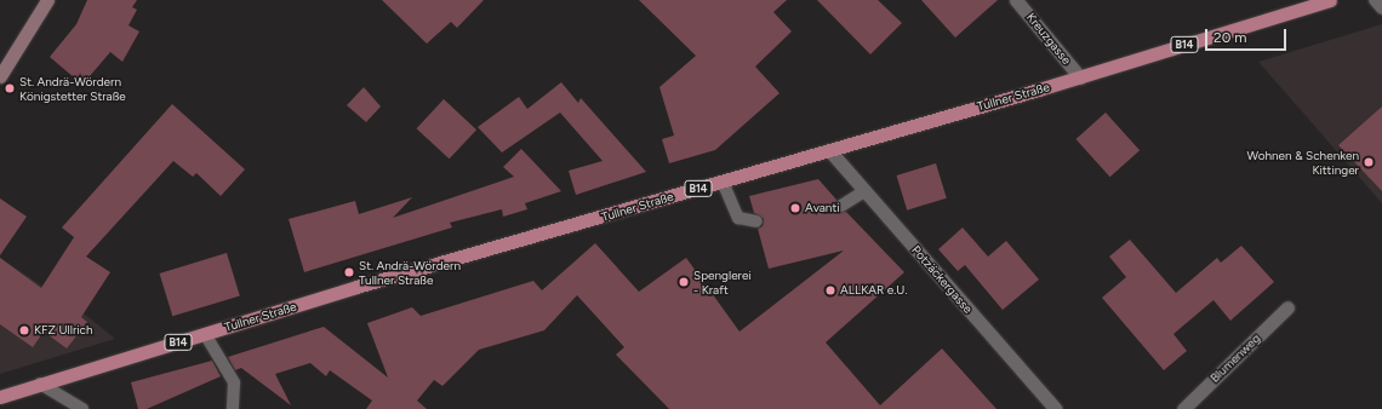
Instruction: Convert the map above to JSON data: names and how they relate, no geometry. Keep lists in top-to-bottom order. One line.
{"streets":{"main road":["B14","Tullner Straße"],"street":["Kreuzgasse","Potzäckergasse","Blumenweg"]},"crossings":[["Kreuzgasse","Tullner Straße"],["Tullner Straße","Potzäckergasse"]],"places":["St. Andrä-Wördern Königstetter Straße","Wohnen & Schenken Kittinger","Avanti","St. Andrä-Wördern Tullner Straße","Spenglerei - Kraft","ALLKAR e.U.","KFZ Ullrich"],"scale_bar":"20 m"}
